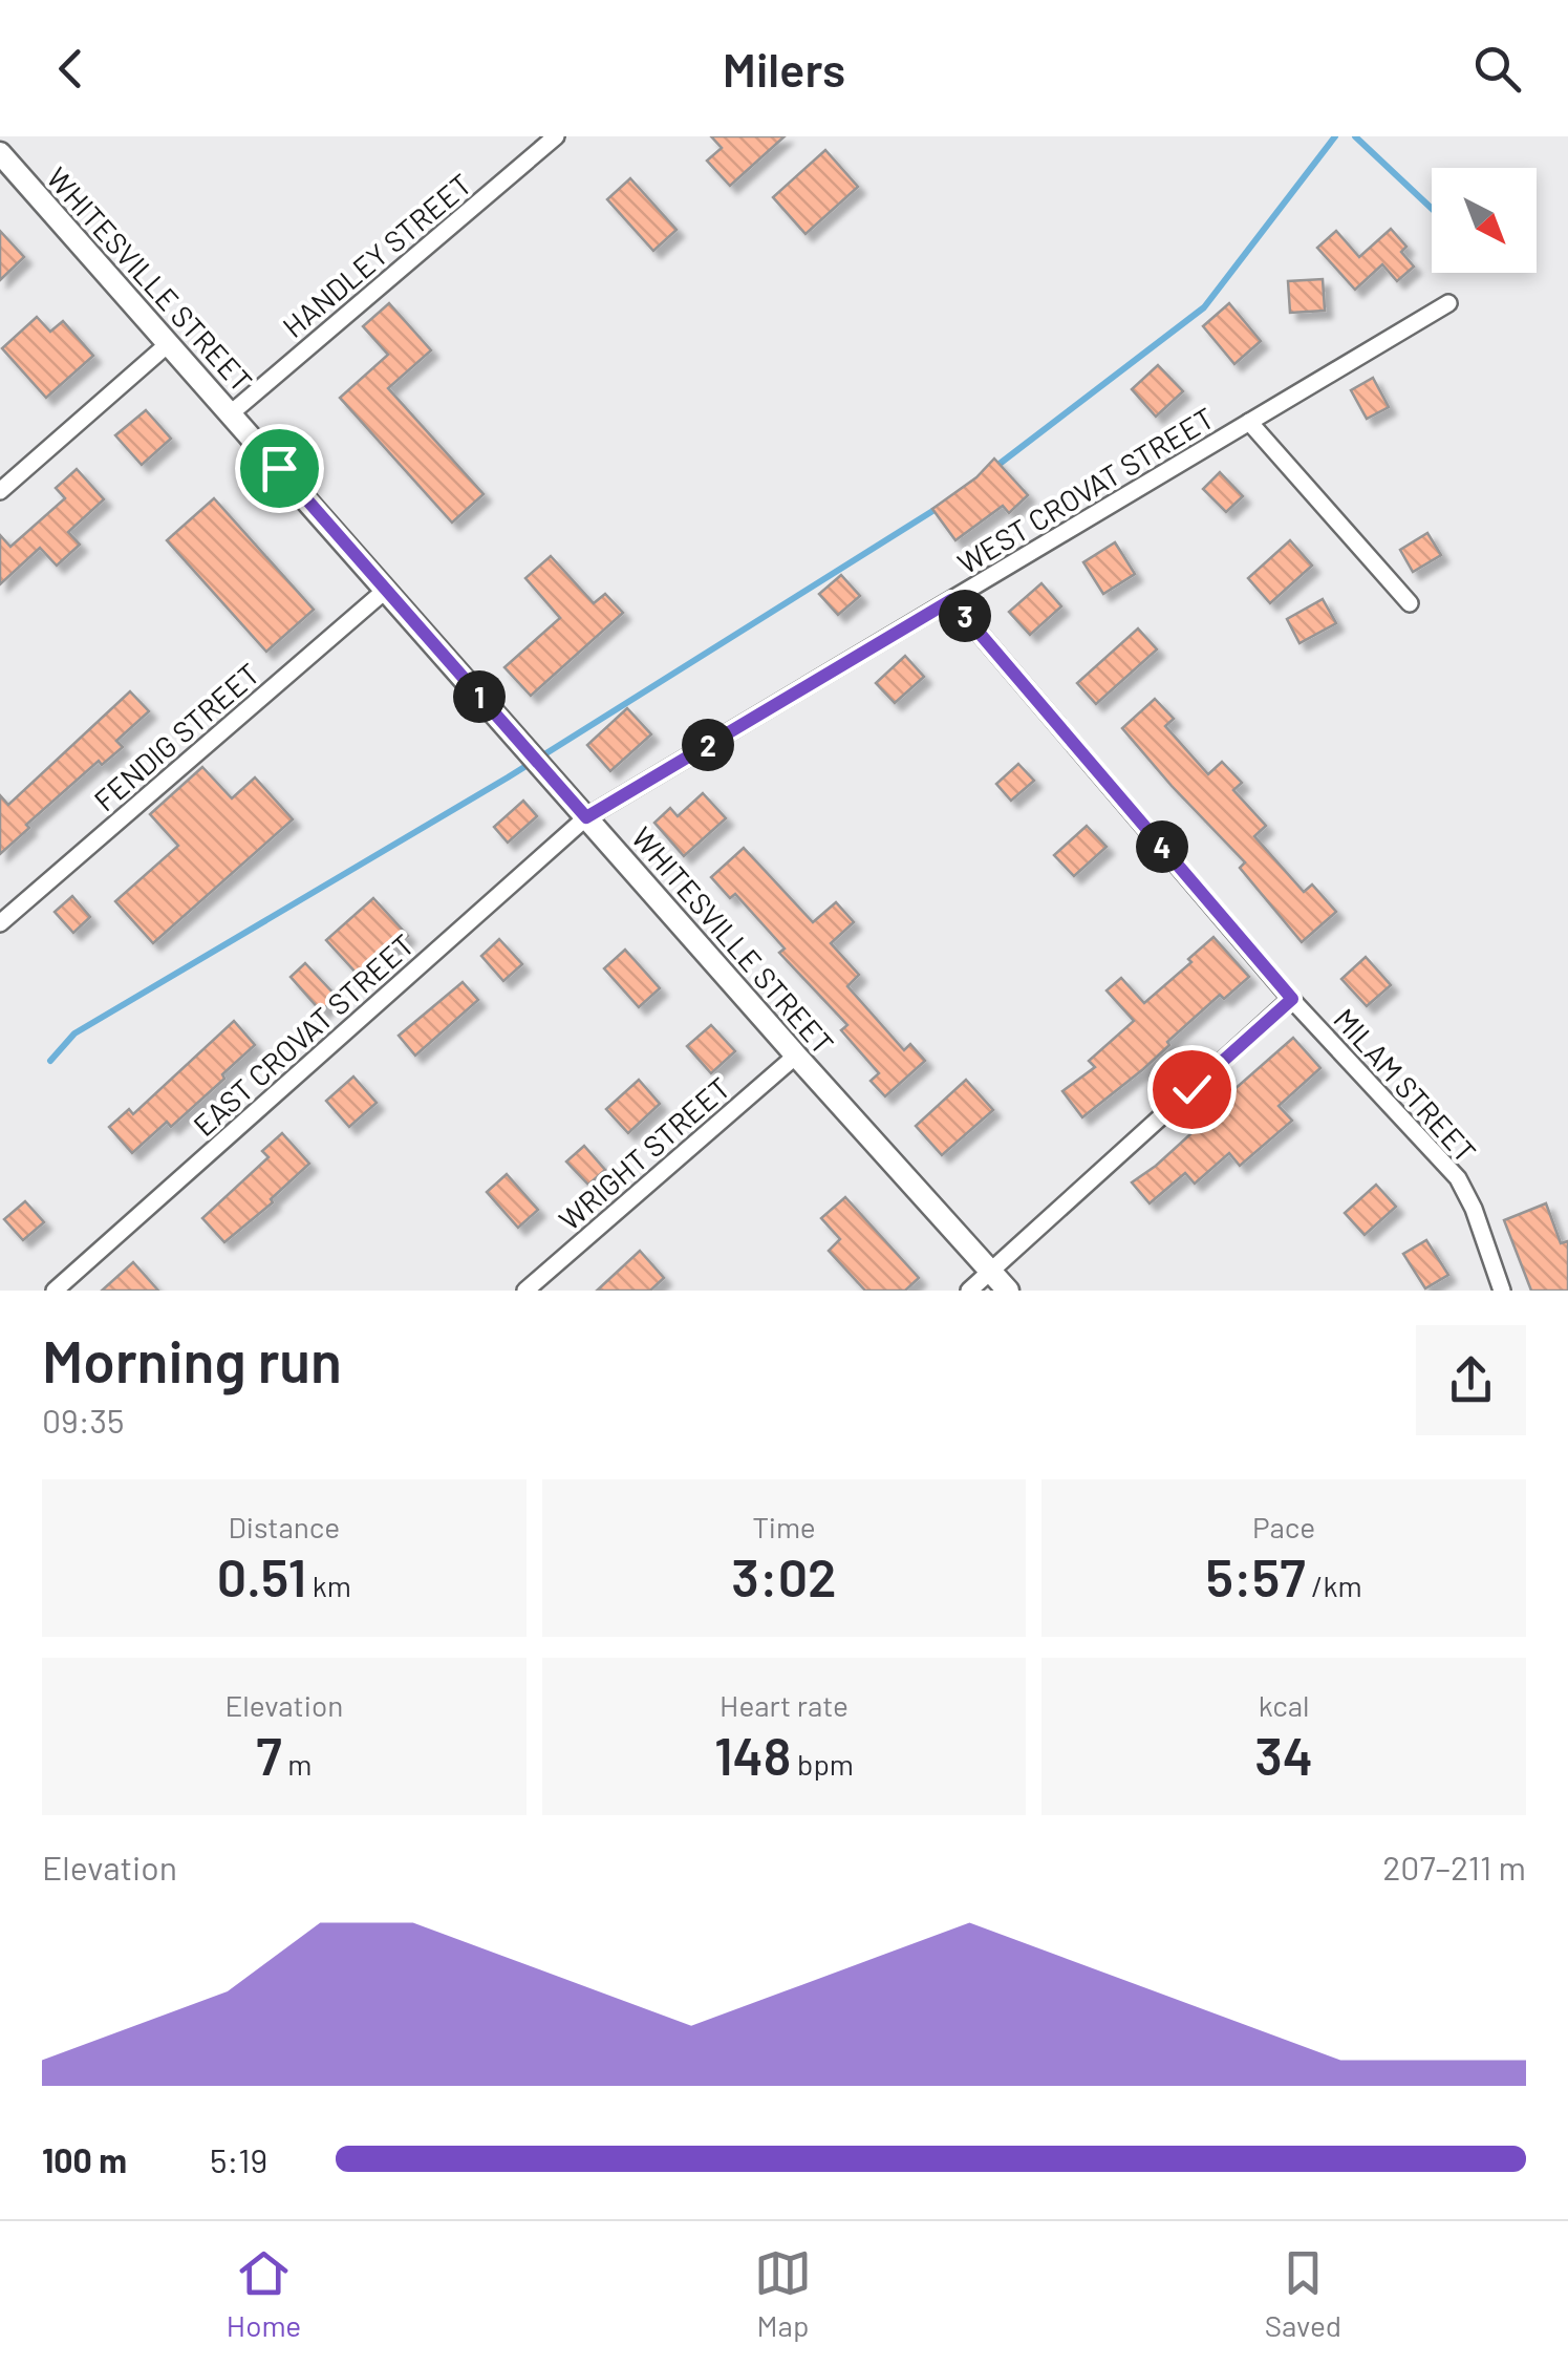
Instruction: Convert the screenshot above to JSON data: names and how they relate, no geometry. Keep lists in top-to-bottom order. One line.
{"streets":{"main road":["WHITESVILLE STREET"],"street":["HANDLEY STREET","WEST CROVAT STREET","FENDIG STREET","EAST CROVAT STREET","MILAM STREET","WRIGHT STREET"]},"crossings":[["HANDLEY STREET","WHITESVILLE STREET"],["WHITESVILLE STREET","WEST CROVAT STREET"],["WHITESVILLE STREET","FENDIG STREET"],["WHITESVILLE STREET","EAST CROVAT STREET"],["WHITESVILLE STREET","WRIGHT STREET"],["WEST CROVAT STREET","EAST CROVAT STREET"],["WEST CROVAT STREET","MILAM STREET"]],"north":"bottom right","page":{"header":"Milers","pins":["3","1","2","4"],"heading":["Morning run","09:35"],"stats":[["Distance","0.51 km"],["Time","3:02"],["Pace","5:57 /km"],["Elevation","7 m"],["Heart rate","148 bpm"],["kcal","34"]],"chart":["Elevation","207–211 m"],"list":[{"name":"100 m","note":"5:19"}],"tabs":["Home","Map","Saved"]}}
